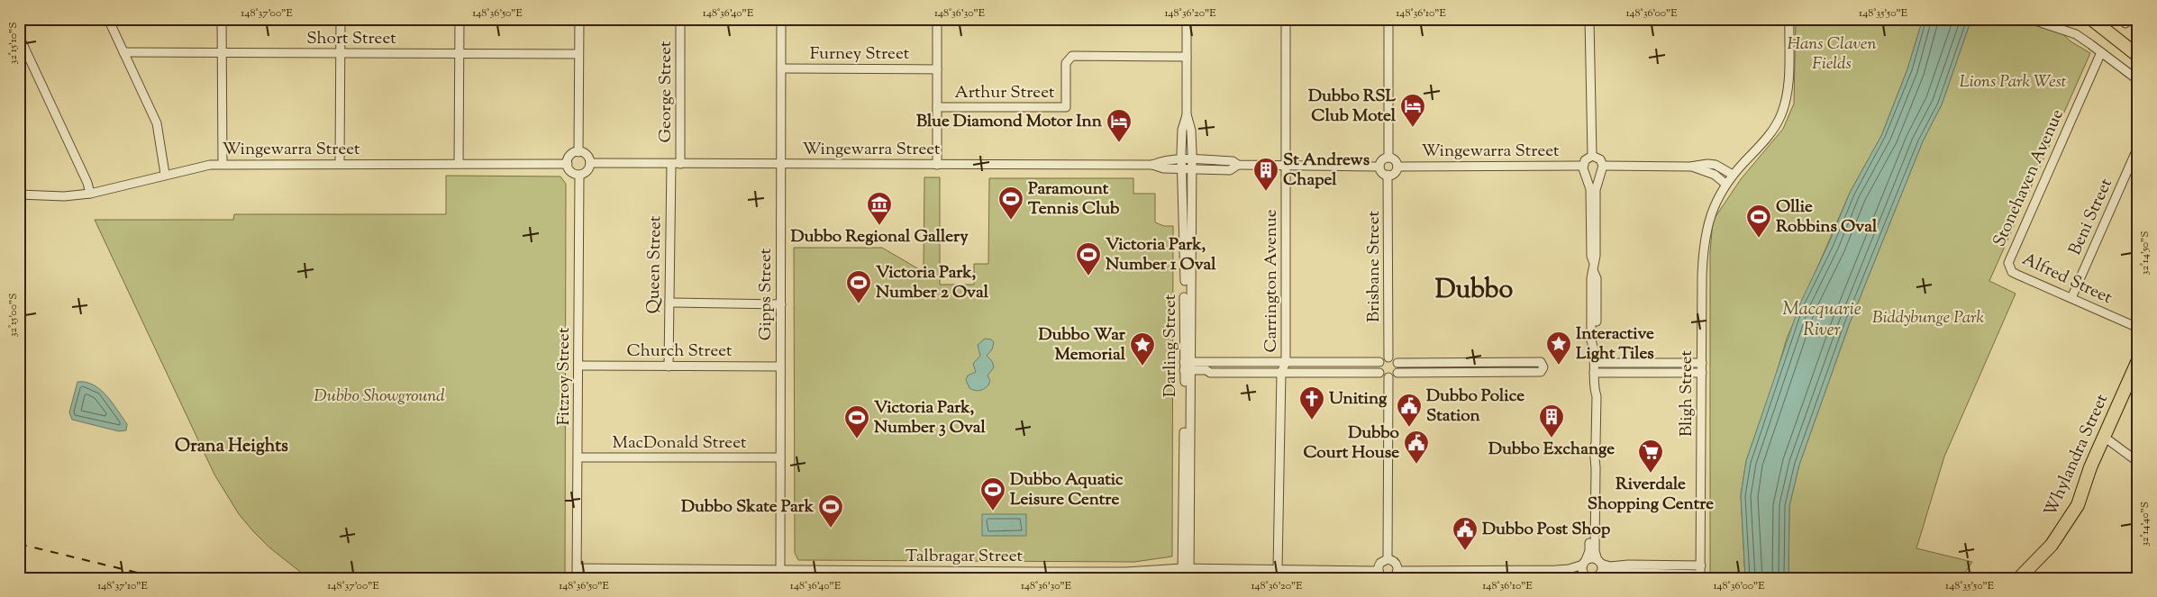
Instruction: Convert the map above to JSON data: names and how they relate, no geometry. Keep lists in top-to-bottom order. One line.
{"streets":{"highway":["Whylandra Street"],"street":["Short Street","Furney Street","George Street","Arthur Street","Wingewarra Street","Stonehaven Avenue","Beni Street","Queen Street","Brisbane Street","Alfred Street","Carrington Avenue","Gipps Street","Darling Street","Church Street","Fitzroy Street","Bligh Street","MacDonald Street","Talbragar Street"]},"crossings":[["Furney Street","Gipps Street"],["George Street","Wingewarra Street"],["Arthur Street","Darling Street"],["Wingewarra Street","Queen Street"],["Wingewarra Street","Brisbane Street"],["Wingewarra Street","Carrington Avenue"],["Wingewarra Street","Gipps Street"],["Wingewarra Street","Darling Street"],["Wingewarra Street","Fitzroy Street"],["Stonehaven Avenue","Alfred Street"],["Beni Street","Alfred Street"],["Queen Street","Church Street"],["Carrington Avenue","Talbragar Street"],["Gipps Street","Church Street"],["Gipps Street","MacDonald Street"],["Gipps Street","Talbragar Street"],["Darling Street","Talbragar Street"],["Church Street","Fitzroy Street"],["Fitzroy Street","MacDonald Street"],["Fitzroy Street","Talbragar Street"]],"districts":["Dubbo","Orana Heights"],"water":["Macquarie River"],"parks":["Hans Claven Fields","Lions Park West","Biddybunge Park","Dubbo Showground"],"places":{"hotel":["Dubbo RSL Club Motel","Blue Diamond Motor Inn"],"building":["St Andrews Chapel","Dubbo Exchange"],"sports":["Paramount Tennis Club","Ollie Robbins Oval","Victoria Park, Number 1 Oval","Victoria Park, Number 2 Oval","Victoria Park, Number 3 Oval","Dubbo Aquatic Leisure Centre","Dubbo Skate Park"],"museum":["Dubbo Regional Gallery"],"place":["Interactive Light Tiles","Dubbo War Memorial"],"church":["Uniting"],"public building":["Dubbo Police Station","Dubbo Court House","Dubbo Post Shop"],"supermarket":["Riverdale Shopping Centre"]},"coordinates":["148°37'00\"E","148°36'50\"E","148°36'40\"E","148°36'30\"E","148°36'20\"E","148°36'10\"E","148°36'00\"E","148°35'50\"E","32°15'10\"S","32°14'50\"S","32°15'00\"S","32°14'40\"S","148°37'10\"E"]}
